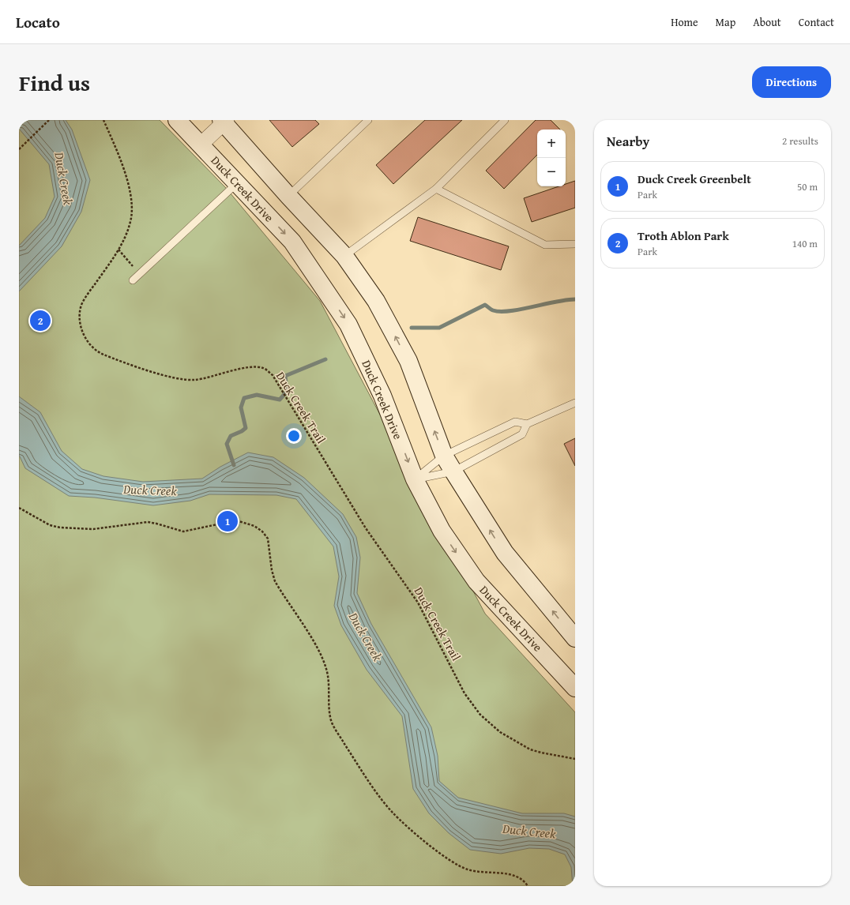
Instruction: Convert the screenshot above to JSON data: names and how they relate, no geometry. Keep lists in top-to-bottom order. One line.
{"streets":{"main road":["Duck Creek Drive"],"path":["Duck Creek Trail"]},"water":["Duck Creek"],"page":{"header":"Locato","nav":["Home","Map","About","Contact"],"title":"Find us","buttons":"Directions","heading":["Nearby","2 results"],"map_buttons":["+","−"],"list":[{"mark":"1","name":"Duck Creek Greenbelt","note":"Park","value":"50 m"},{"mark":"2","name":"Troth Ablon Park","note":"Park","value":"140 m"}],"pins":["2","1"]}}
